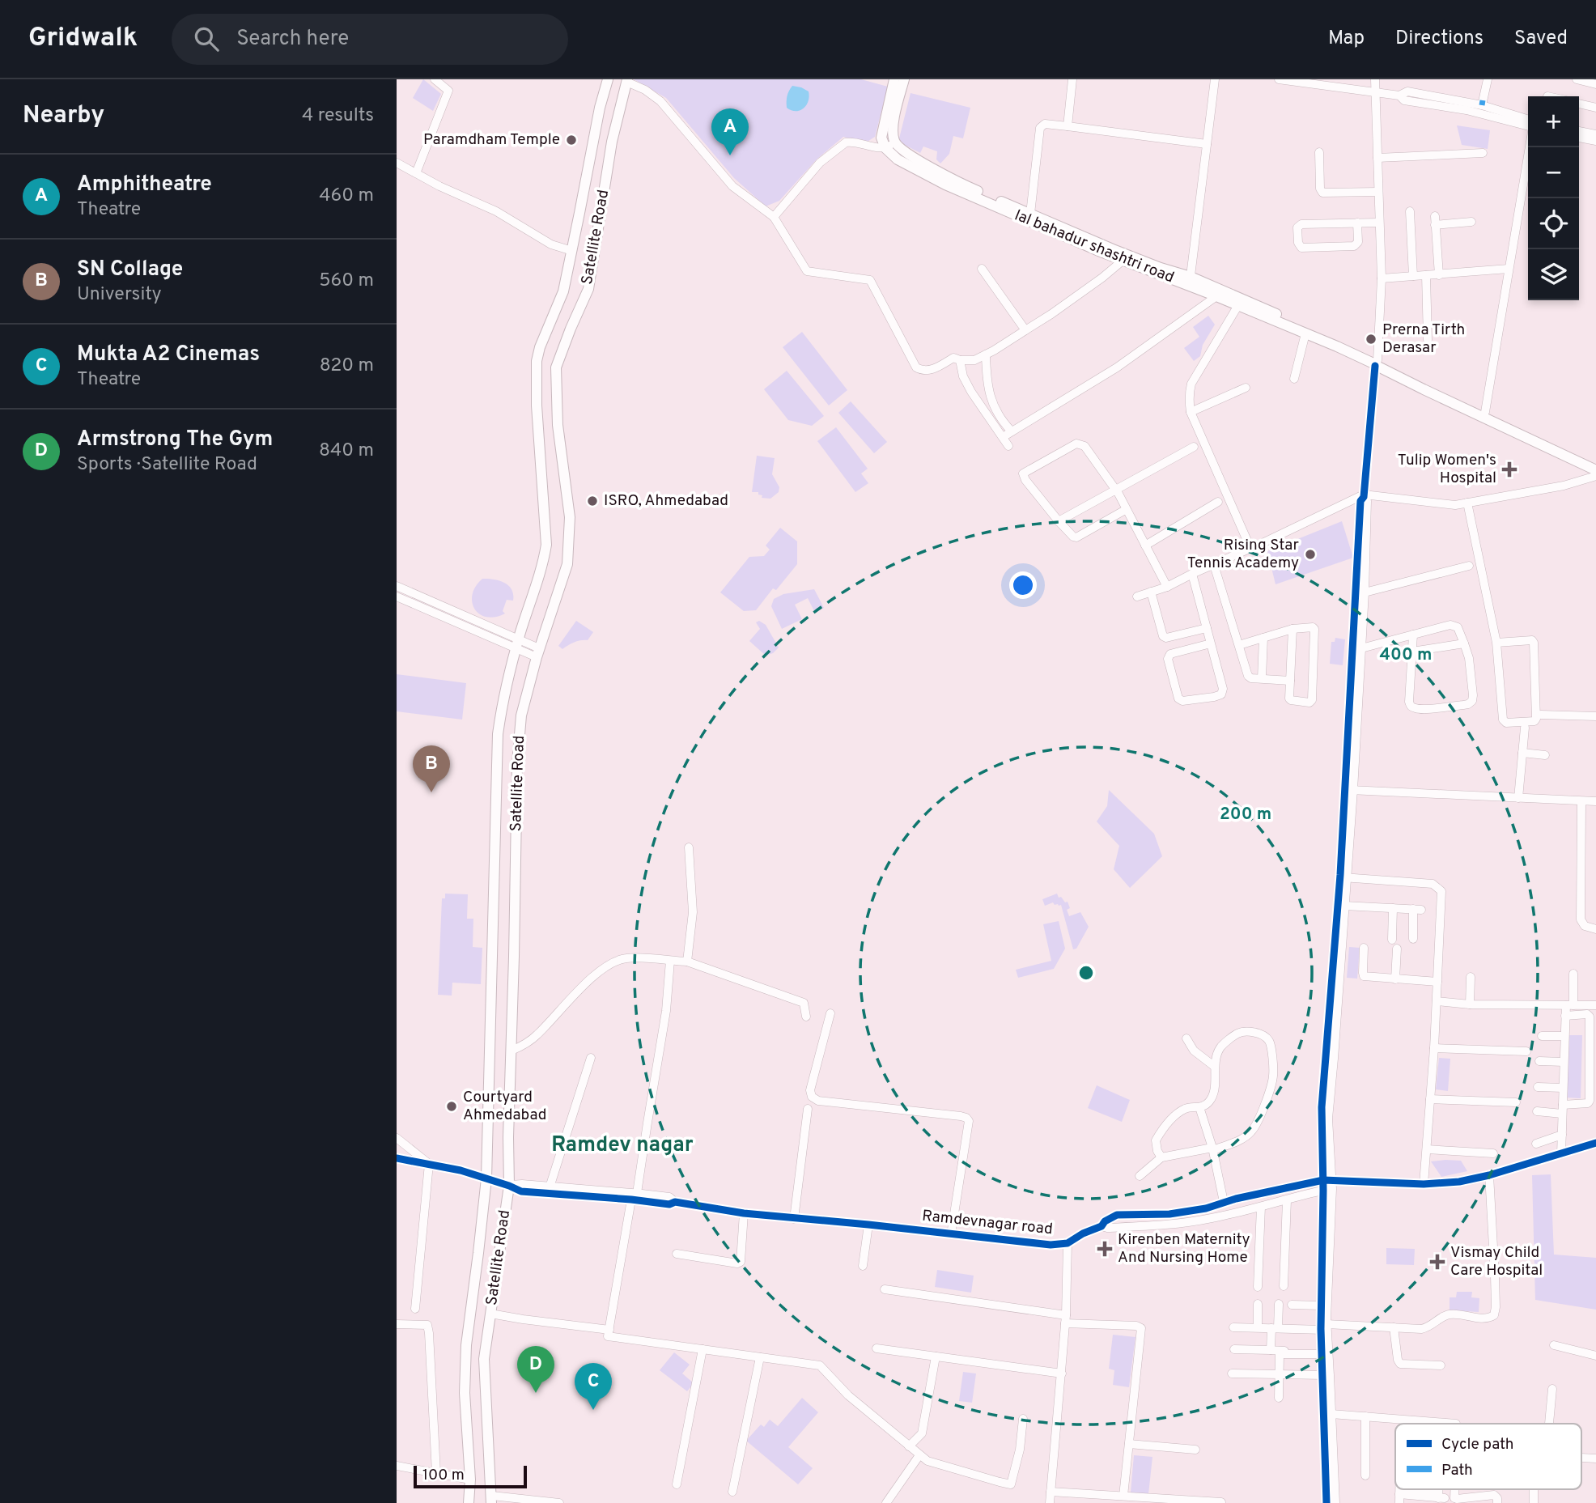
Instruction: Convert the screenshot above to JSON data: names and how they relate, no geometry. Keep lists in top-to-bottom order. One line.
{"streets":{"main road":["Satellite Road","lal bahadur shashtri road"],"street":["Ramdevnagar road"]},"crossings":[["Satellite Road","Ramdevnagar road"]],"districts":["Ramdev nagar"],"places":{"other":["Paramdham Temple","Prerna Tirth Derasar","ISRO, Ahmedabad","Rising Star Tennis Academy","Courtyard Ahmedabad"],"health":["Tulip Women's Hospital","Kirenben Maternity And Nursing Home","Vismay Child Care Hospital"]},"legend":["Cycle path","Path"],"scale_bar":"100 m","page":{"header":"Gridwalk","search":"Search here","nav":["Map","Directions","Saved"],"heading":["Nearby","4 results"],"map_buttons":["+","−"],"pins":["A","B","D","C"],"list":[{"mark":"A","name":"Amphitheatre","note":"Theatre","value":"460 m"},{"mark":"B","name":"SN Collage","note":"University","value":"560 m"},{"mark":"C","name":"Mukta A2 Cinemas","note":"Theatre","value":"820 m"},{"mark":"D","name":"Armstrong The Gym","note":"Sports · Satellite Road","value":"840 m"}],"scale":"100 m"},"rings":["400 m","200 m"]}
